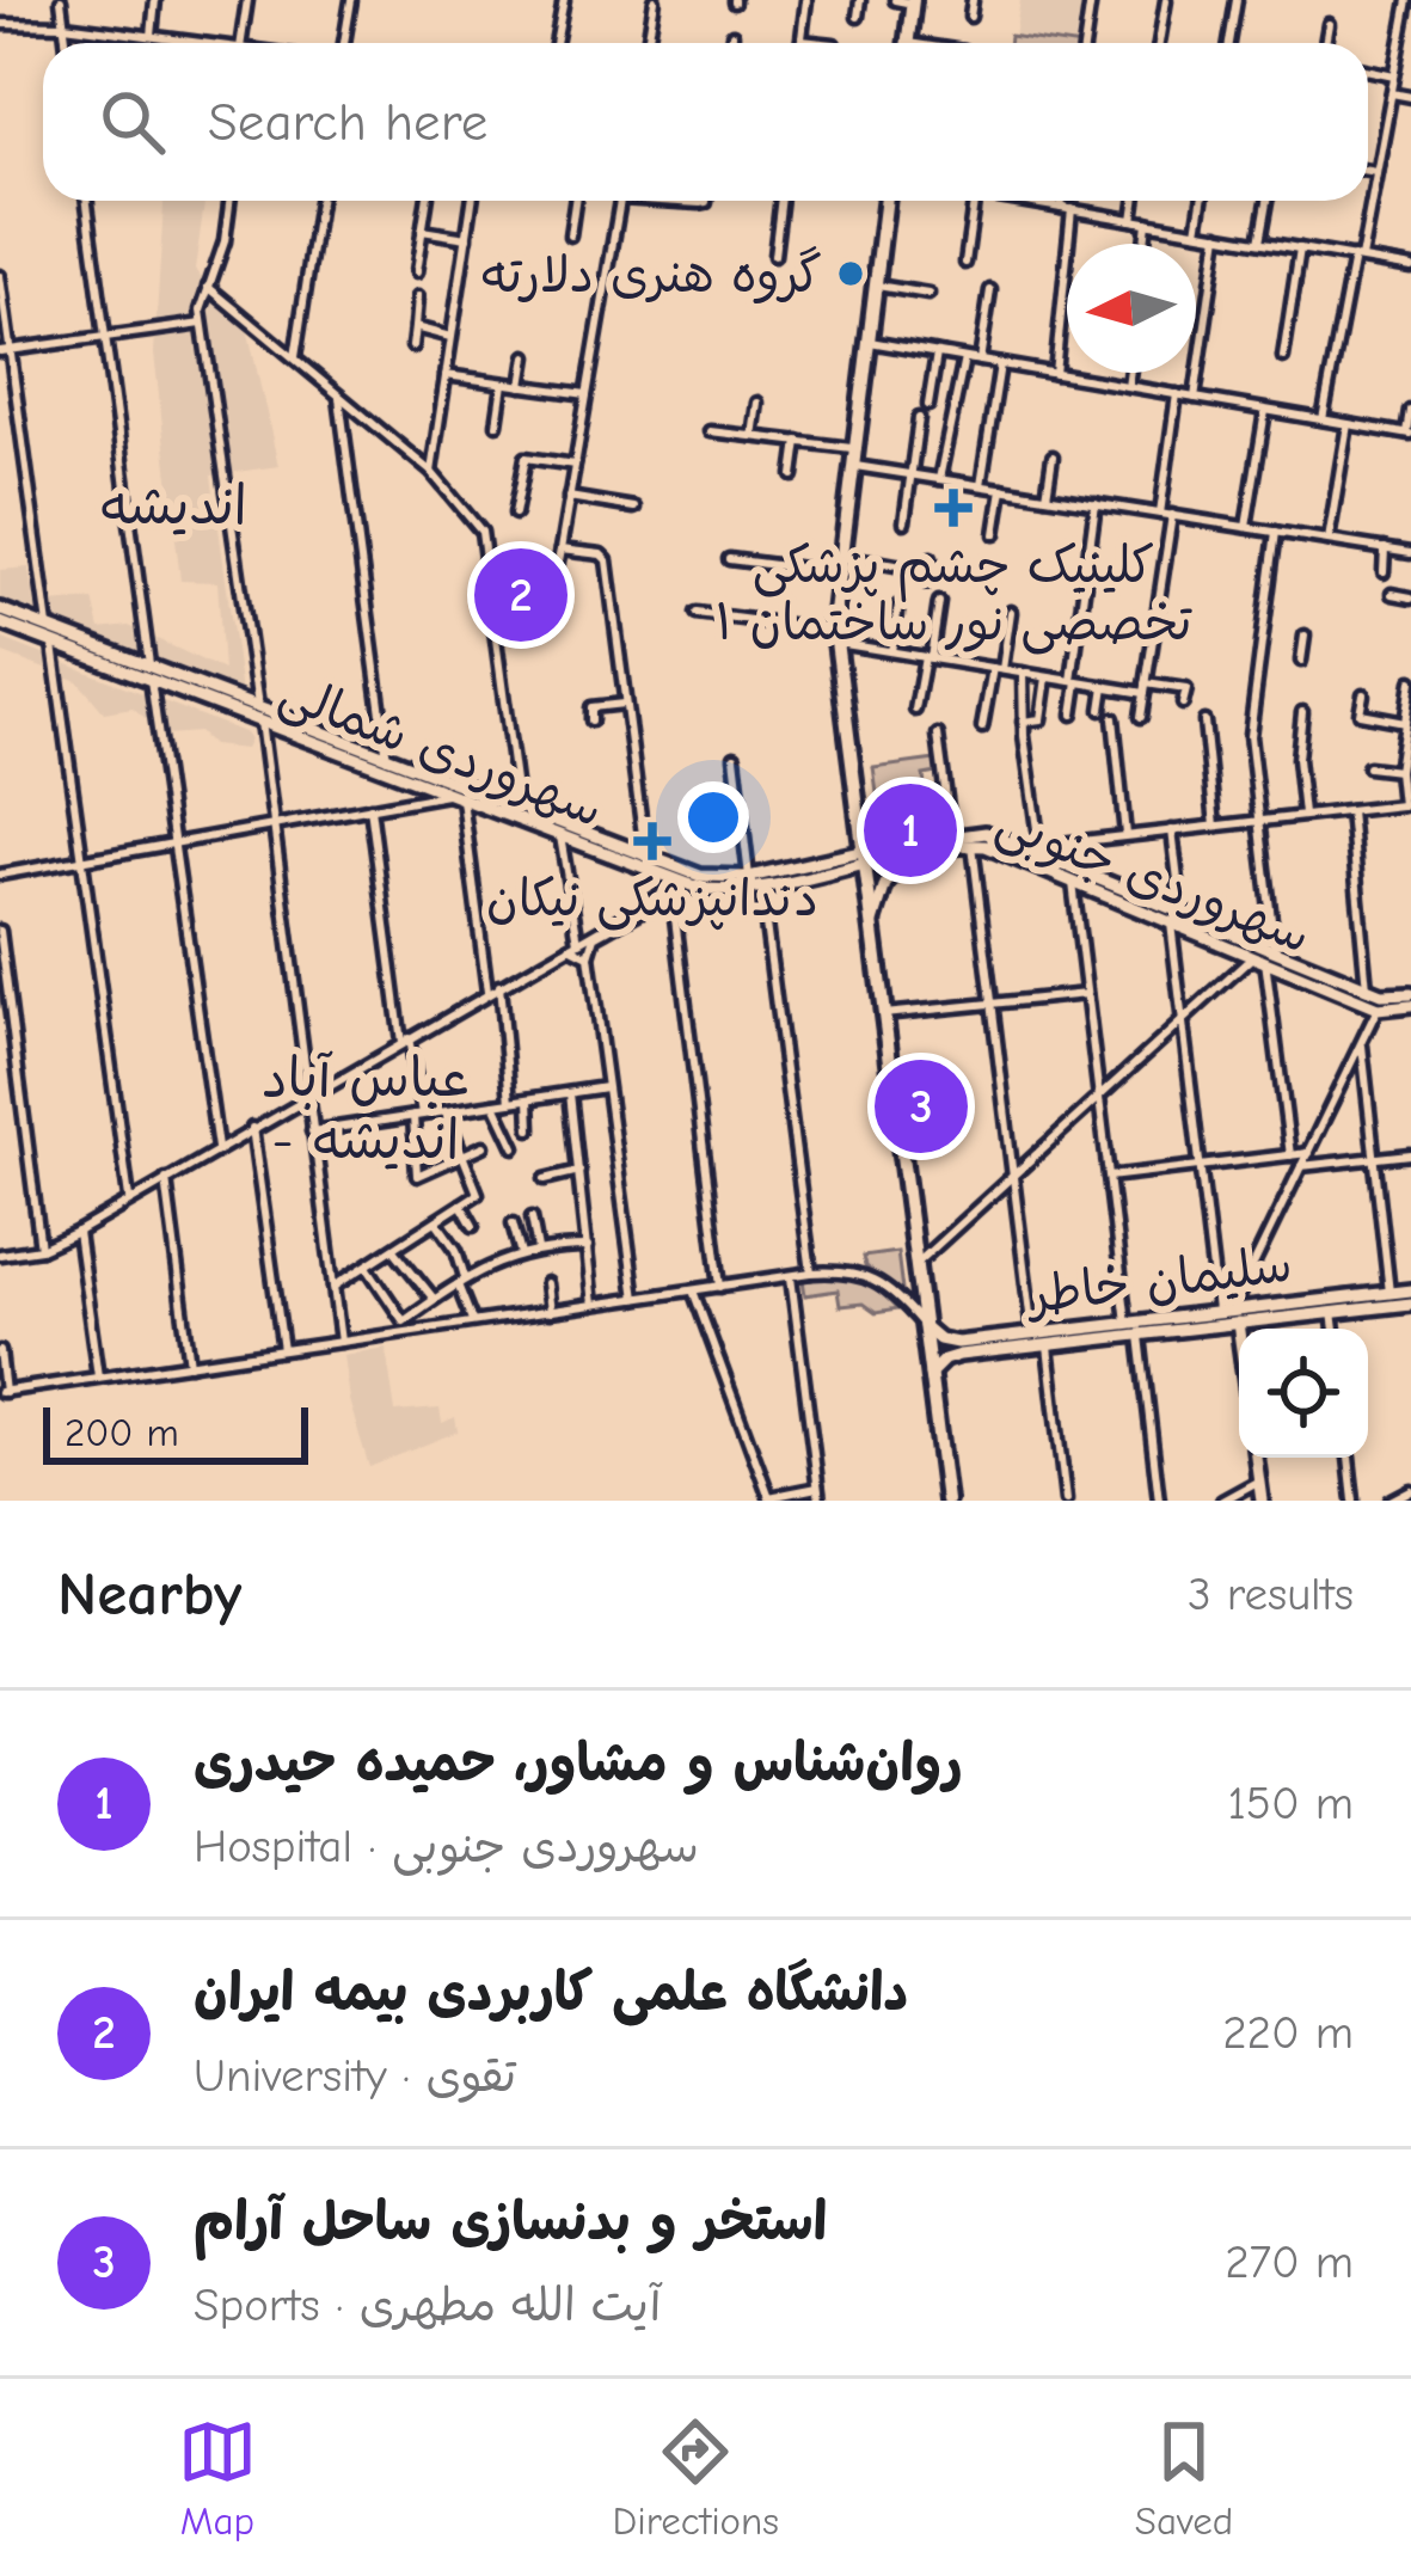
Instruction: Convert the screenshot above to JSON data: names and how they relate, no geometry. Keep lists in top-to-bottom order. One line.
{"streets":{"main road":["سهروردی شمالی","سهروردی جنوبی","سلیمان خاطر"]},"crossings":[["سهروردی شمالی","سهروردی جنوبی"]],"districts":["اندیشه","عباس آباد - اندیشه"],"places":{"other":["گروه هنری دلارته"],"health":["کلینیک چشم پزشکی تخصصی نور ساختمان ۱","دندانپزشکی نیکان"]},"scale_bar":"200 m","north":"left","page":{"search":"Search here","pins":["2","1","3"],"scale":"200 m","heading":["Nearby","3 results"],"list":[{"mark":"1","name":"روان‌شناس و مشاور، حمیده حیدری","note":"Hospital · سهروردی جنوبی","value":"150 m"},{"mark":"2","name":"دانشگاه علمی کاربردی بیمه ایران","note":"University · تقوی","value":"220 m"},{"mark":"3","name":"استخر و بدنسازی ساحل آرام","note":"Sports · آیت الله مطهری","value":"270 m"}],"nav":["Map","Directions","Saved"]}}
